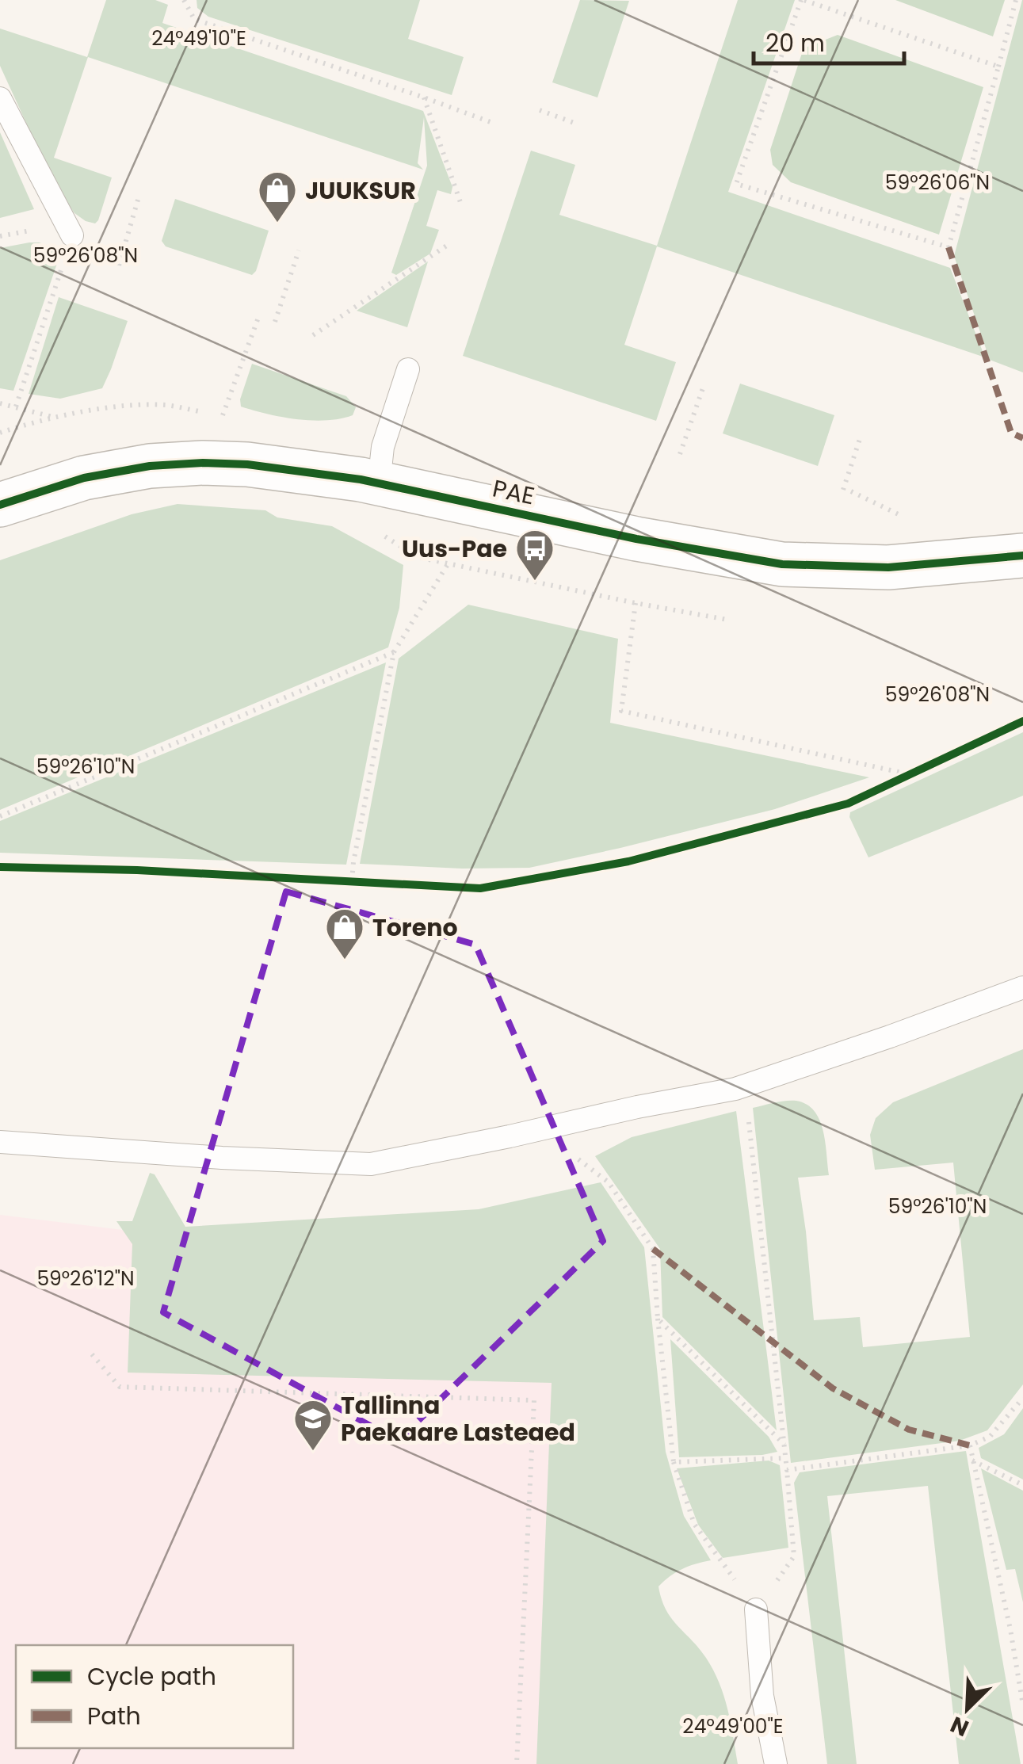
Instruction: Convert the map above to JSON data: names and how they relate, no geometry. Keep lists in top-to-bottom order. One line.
{"streets":{"street":["PAE"]},"places":{"shop":["JUUKSUR","Toreno"],"bus stop":["Uus-Pae"],"school or university":["Tallinna Paekaare Lasteaed"]},"legend":["Cycle path","Path"],"scale_bar":"20 m","north":"bottom left","coordinates":["24°49'10\"E","59°26'06\"N","59°26'08\"N","59°26'10\"N","59°26'12\"N","24°49'00\"E"]}
